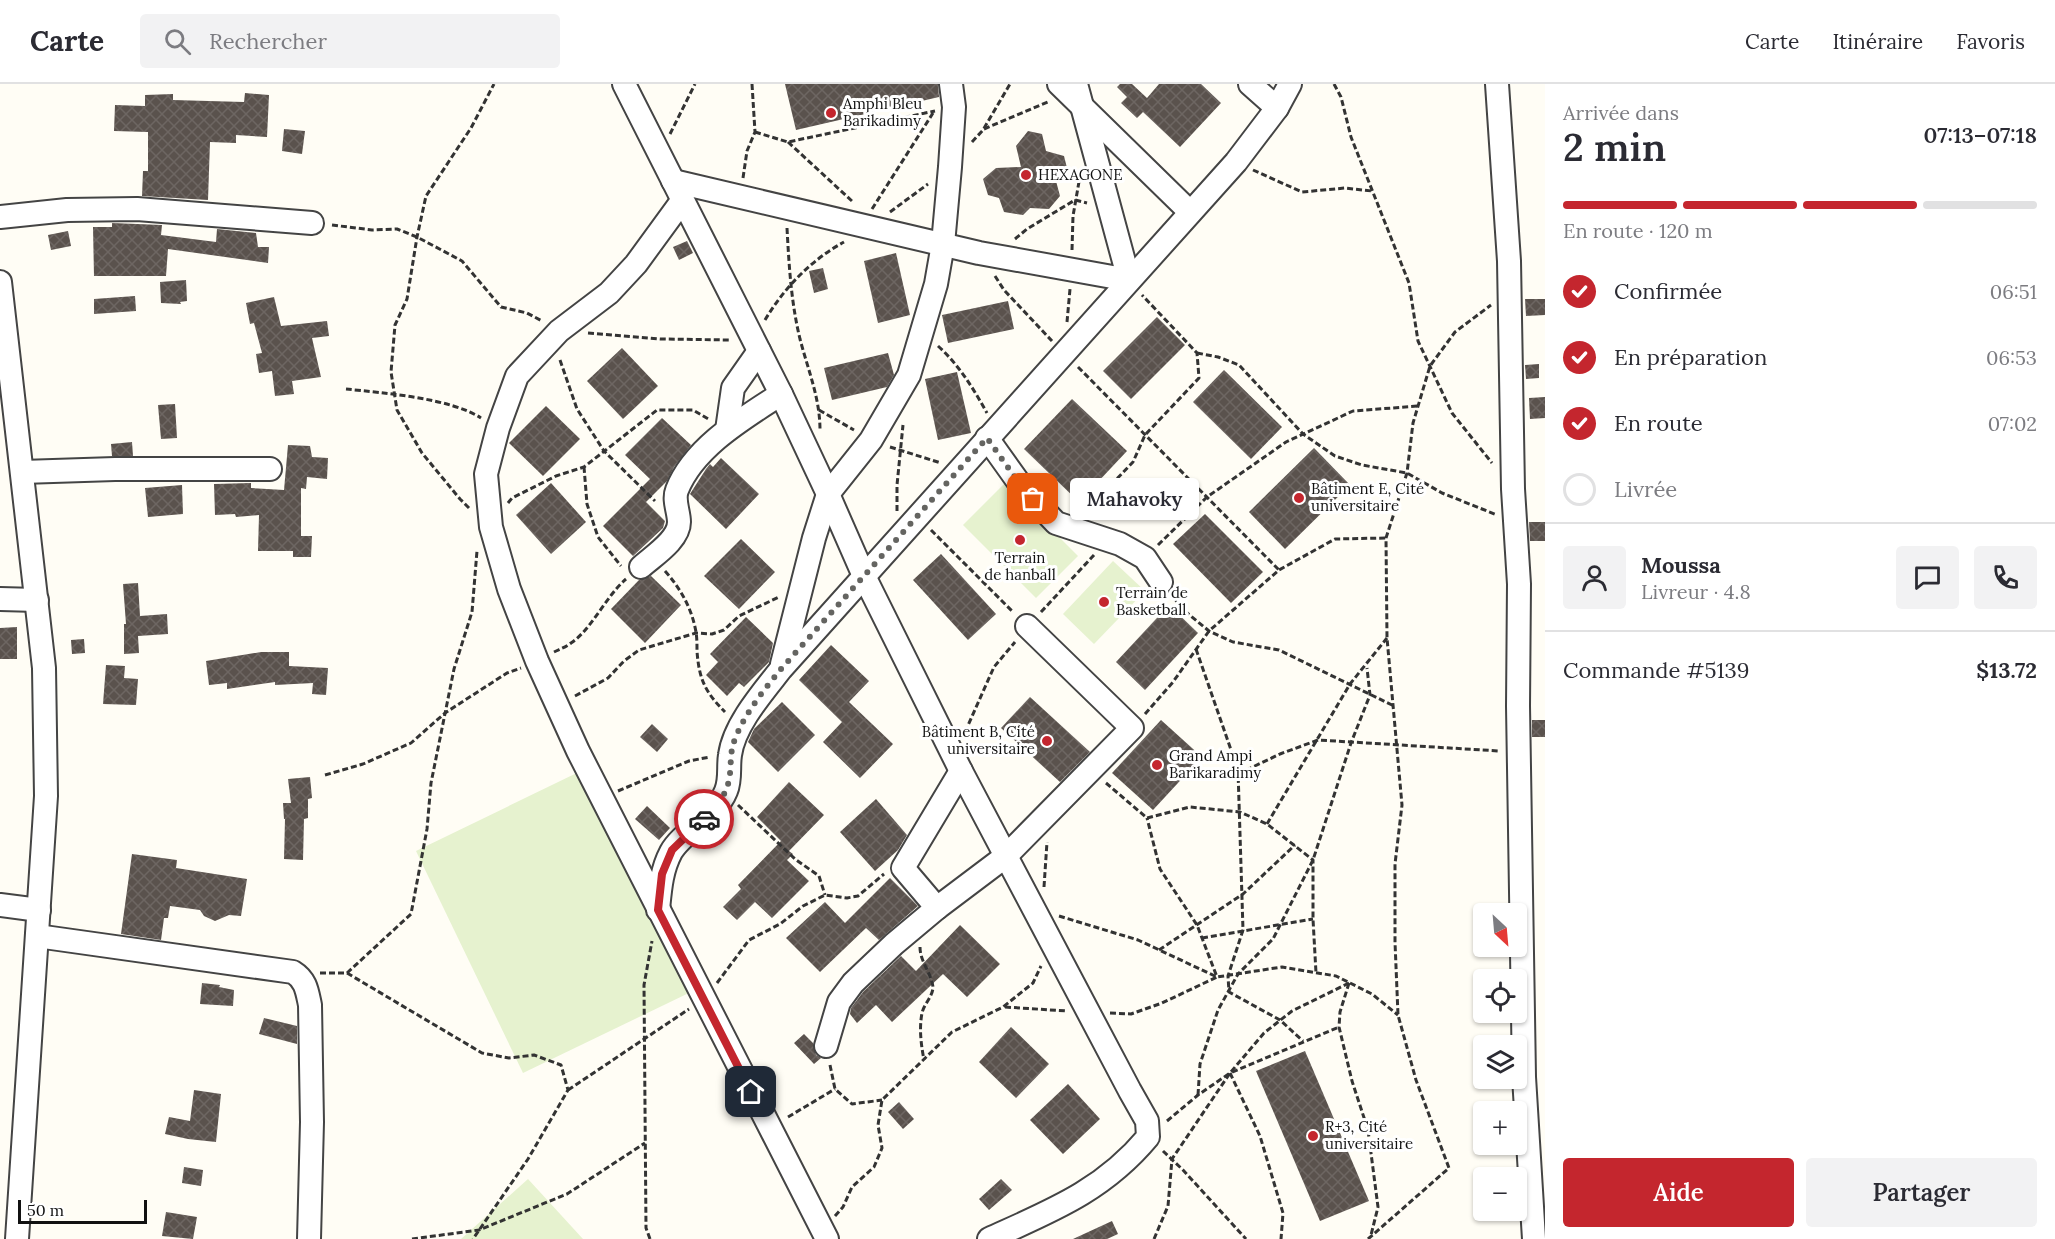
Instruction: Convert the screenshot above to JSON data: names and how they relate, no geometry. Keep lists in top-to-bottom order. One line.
{"places":["Amphi Bleu Barikadimy","HEXAGONE","Bâtiment E, Cité universitaire","Mahavoky","Terrain de hanball","Terrain de Basketball","Bâtiment B, Cité universitaire","Grand Ampi Barikaradimy","R+3, Cité universitaire"],"scale_bar":"50 m","north":"bottom right","page":{"header":"Carte","search":"Rechercher","nav":["Carte","Itinéraire","Favoris"],"heading":["2 min","Arrivée dans","07:13–07:18"],"panel":["Moussa","Livreur · 4.8","Commande #5139","$13.72"],"bar":"En route · 120 m","list":[["Confirmée","06:51"],["En préparation","06:53"],["En route","07:02"],"Livrée"],"bubble":"Mahavoky","map_buttons":["+","−"],"buttons":["Aide","Partager"],"scale":"50 m"}}
